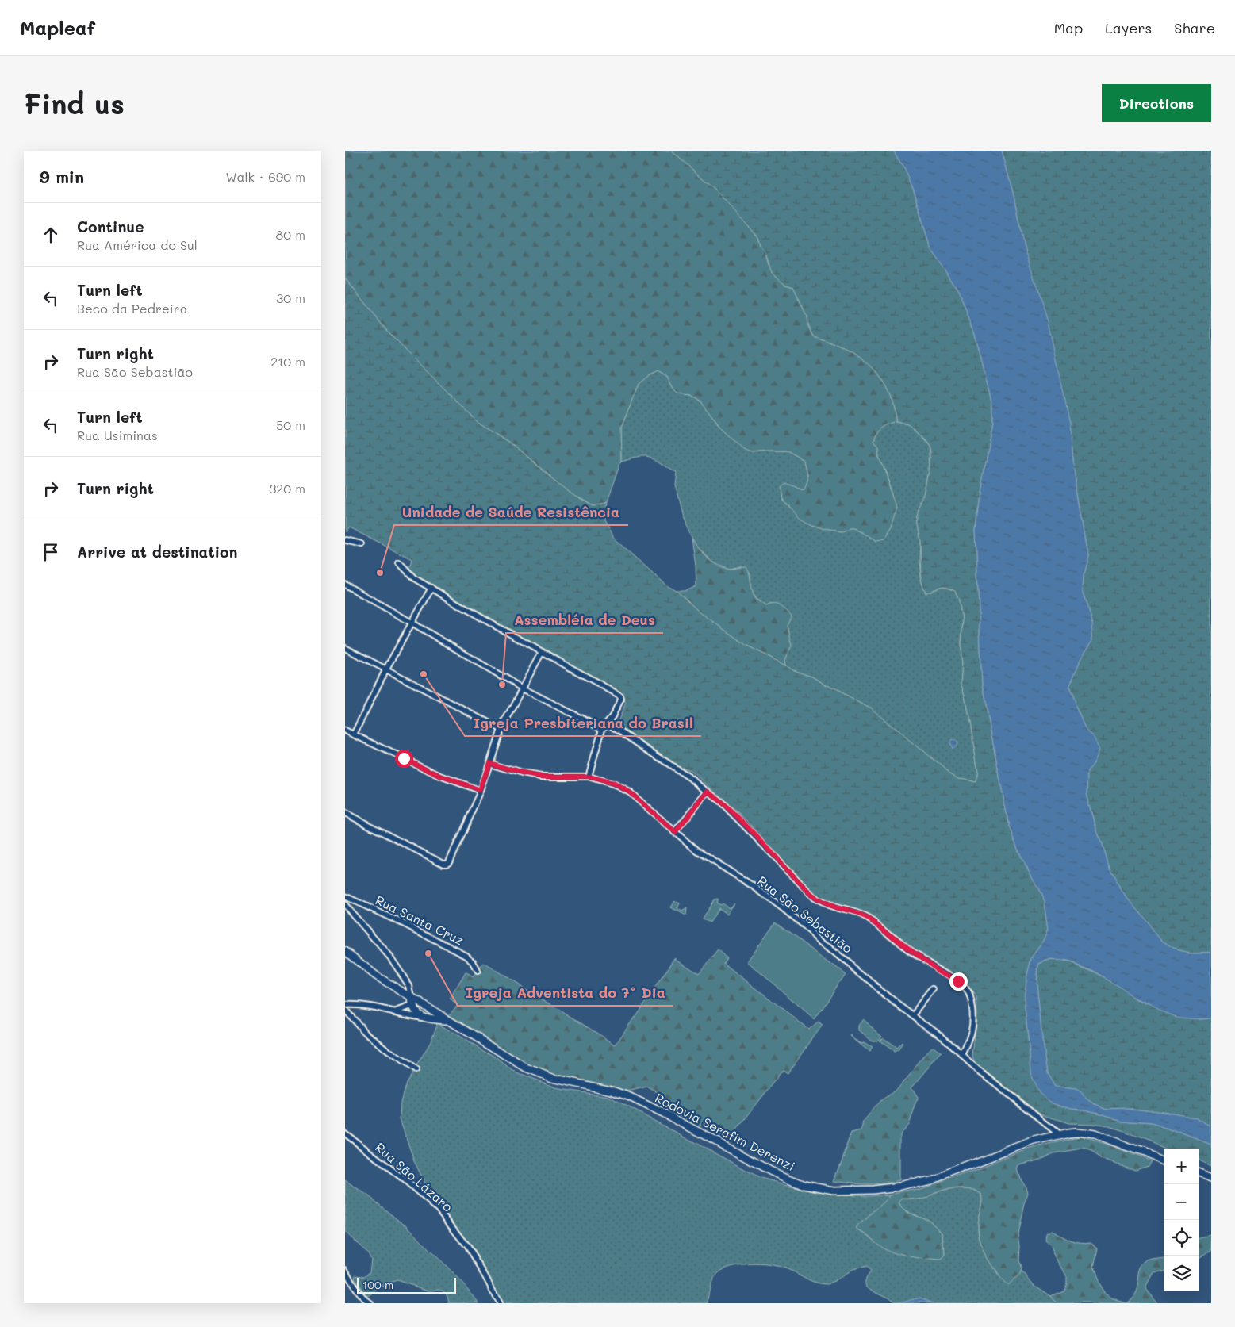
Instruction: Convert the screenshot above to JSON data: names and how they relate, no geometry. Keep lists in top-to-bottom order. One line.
{"streets":{"main road":["Rodovia Serafim Derenzi"],"street":["Rua São Sebastião","Rua Santa Cruz","Rua São Lázaro"]},"crossings":[["Rua São Sebastião","Rodovia Serafim Derenzi"]],"places":["Unidade de Saúde Resistência","Igreja Presbiteriana do Brasil","Assembléia de Deus","Igreja Adventista do 7˚ Dia"],"scale_bar":"100 m","page":{"header":"Mapleaf","nav":["Map","Layers","Share"],"buttons":"Directions","title":"Find us","heading":["9 min","Walk · 690 m"],"list":[["Continue","Rua América do Sul","80 m"],["Turn left","Beco da Pedreira","30 m"],["Turn right","Rua São Sebastião","210 m"],["Turn left","Rua Usiminas","50 m"],["Turn right","320 m"],"Arrive at destination"],"map_buttons":["+","−"],"scale":"100 m"}}
